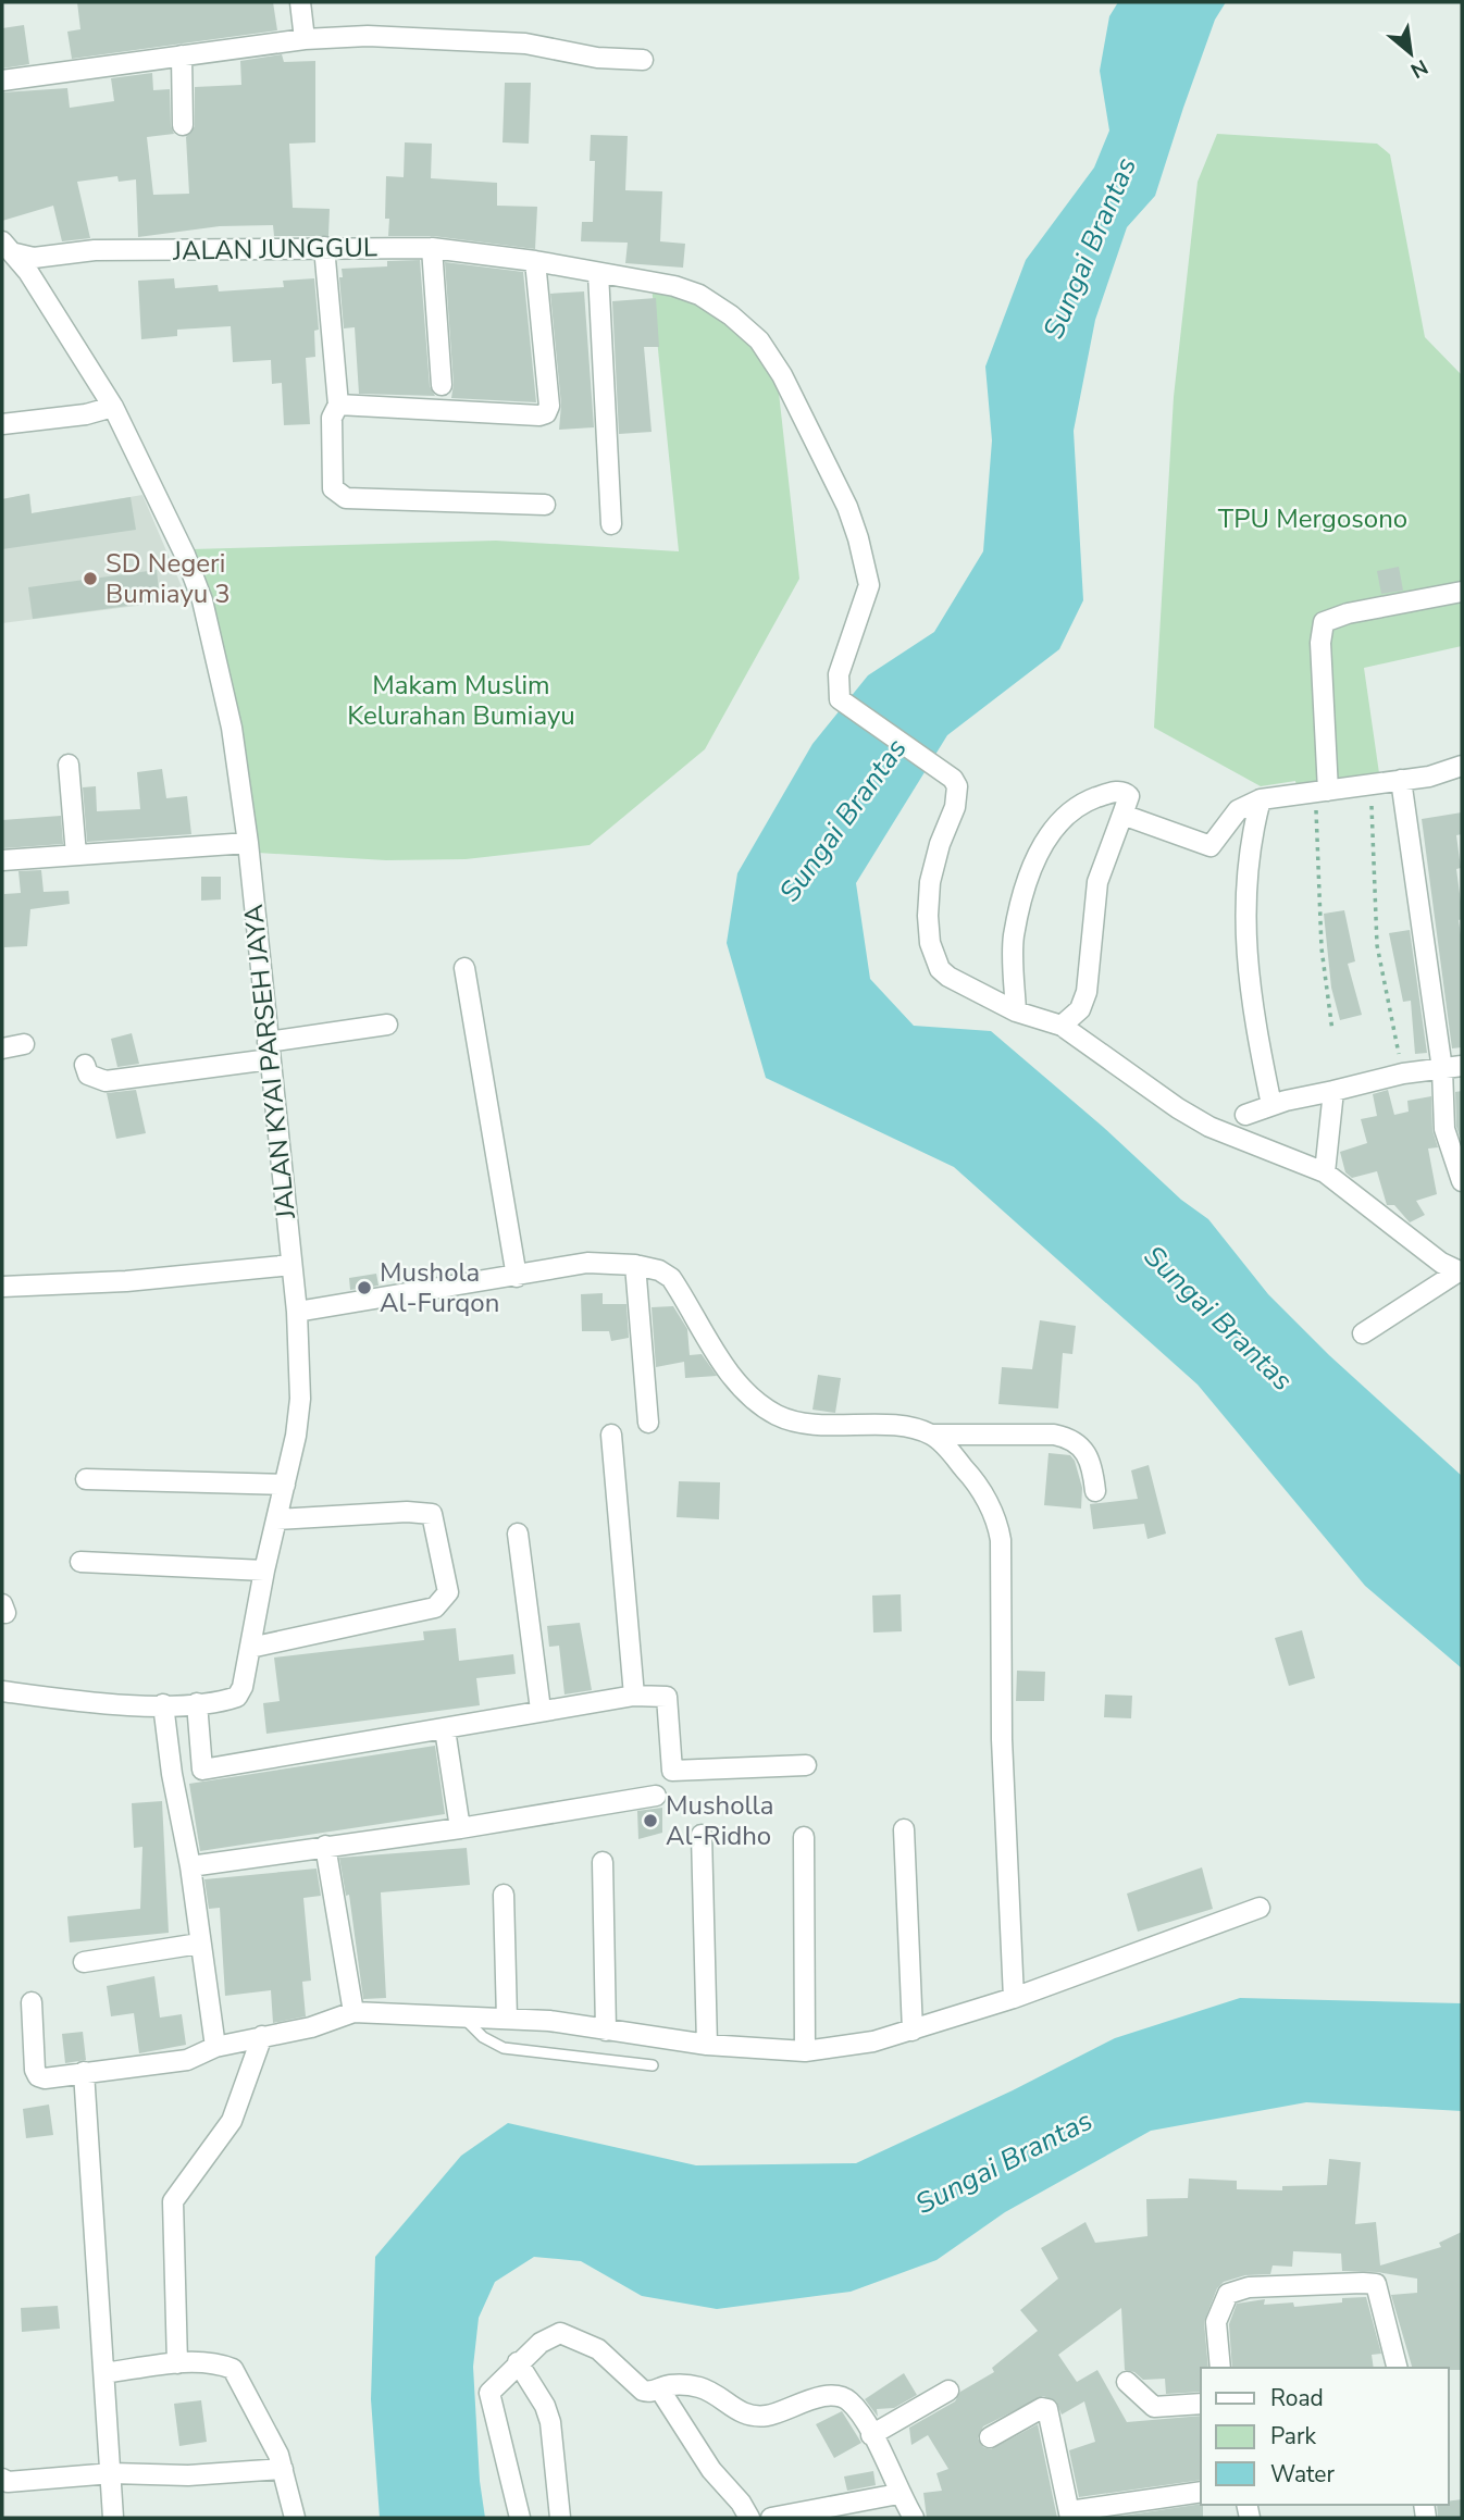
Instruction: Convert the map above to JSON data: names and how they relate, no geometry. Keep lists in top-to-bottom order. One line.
{"streets":{"street":["JALAN JUNGGUL","JALAN KYAI PARSEH JAYA"]},"crossings":[["JALAN JUNGGUL","JALAN KYAI PARSEH JAYA"]],"water":["Sungai Brantas"],"parks":["TPU Mergosono","Makam Muslim Kelurahan Bumiayu"],"places":["SD Negeri Bumiayu 3","Mushola Al-Furqon","Musholla Al-Ridho"],"legend":["Road","Park","Water"],"north":"bottom right"}
